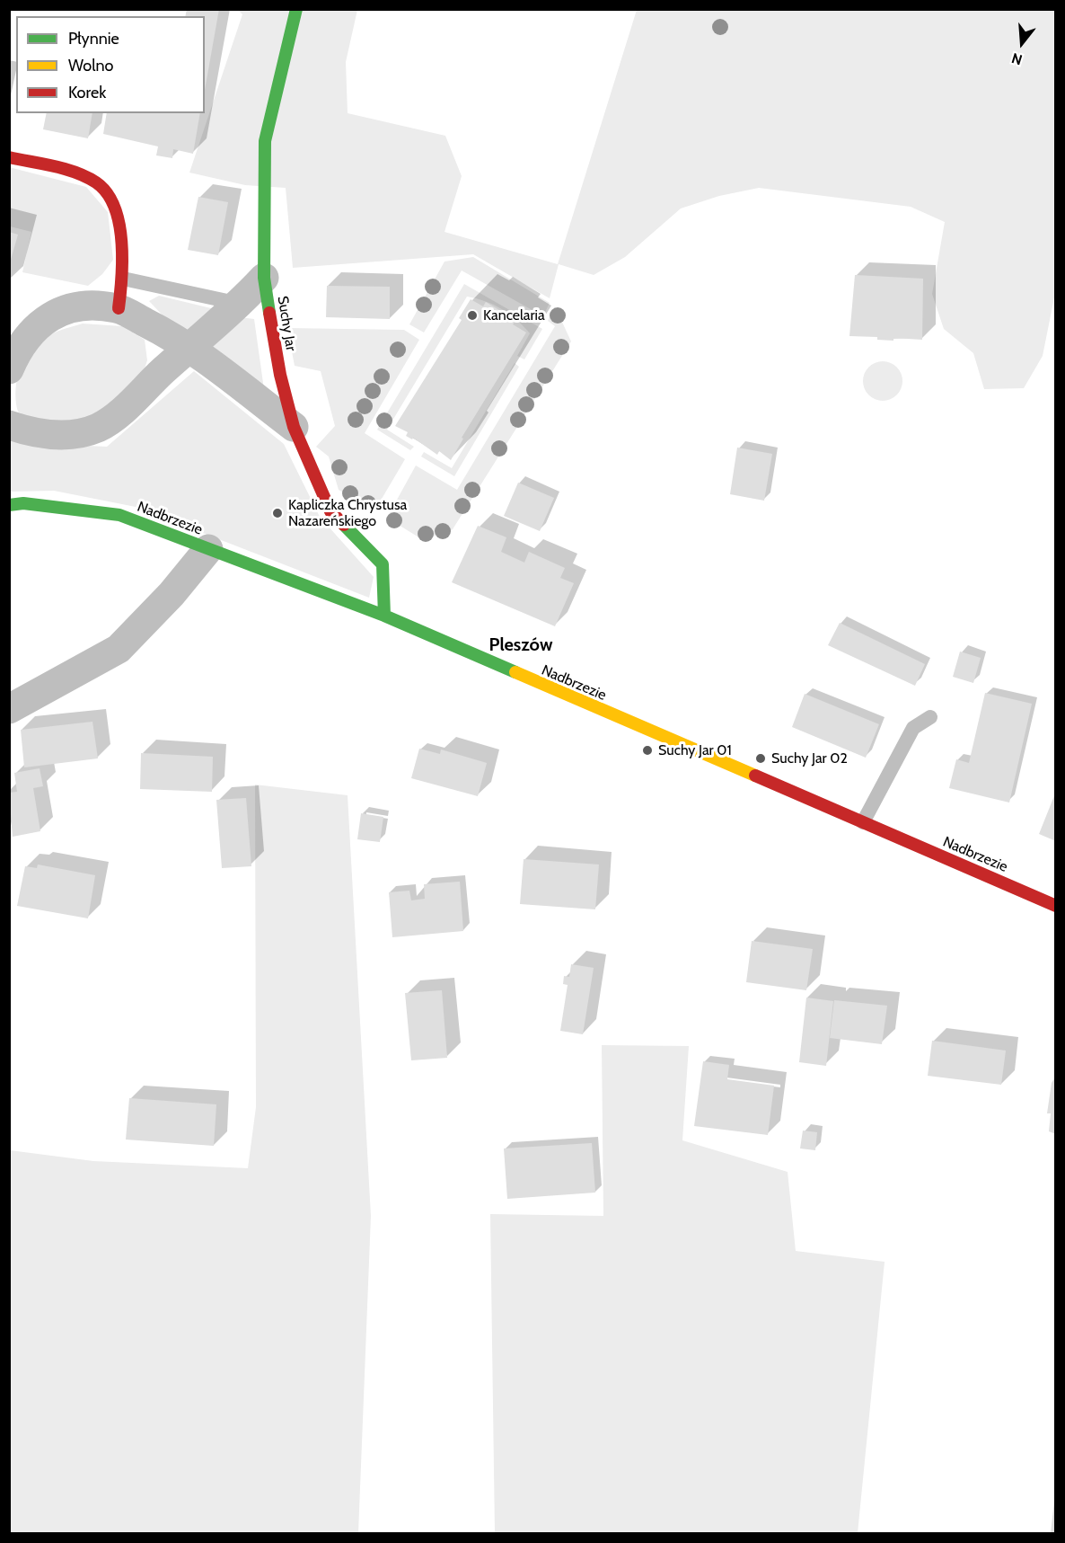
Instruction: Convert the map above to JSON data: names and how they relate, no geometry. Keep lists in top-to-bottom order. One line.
{"streets":{"street":["Suchy Jar","Nadbrzezie"]},"crossings":[["Suchy Jar","Nadbrzezie"]],"districts":["Pleszów"],"places":["Kancelaria","Kapliczka Chrystusa Nazareńskiego","Suchy Jar 01","Suchy Jar 02"],"legend":["Płynnie","Wolno","Korek"],"north":"bottom"}
